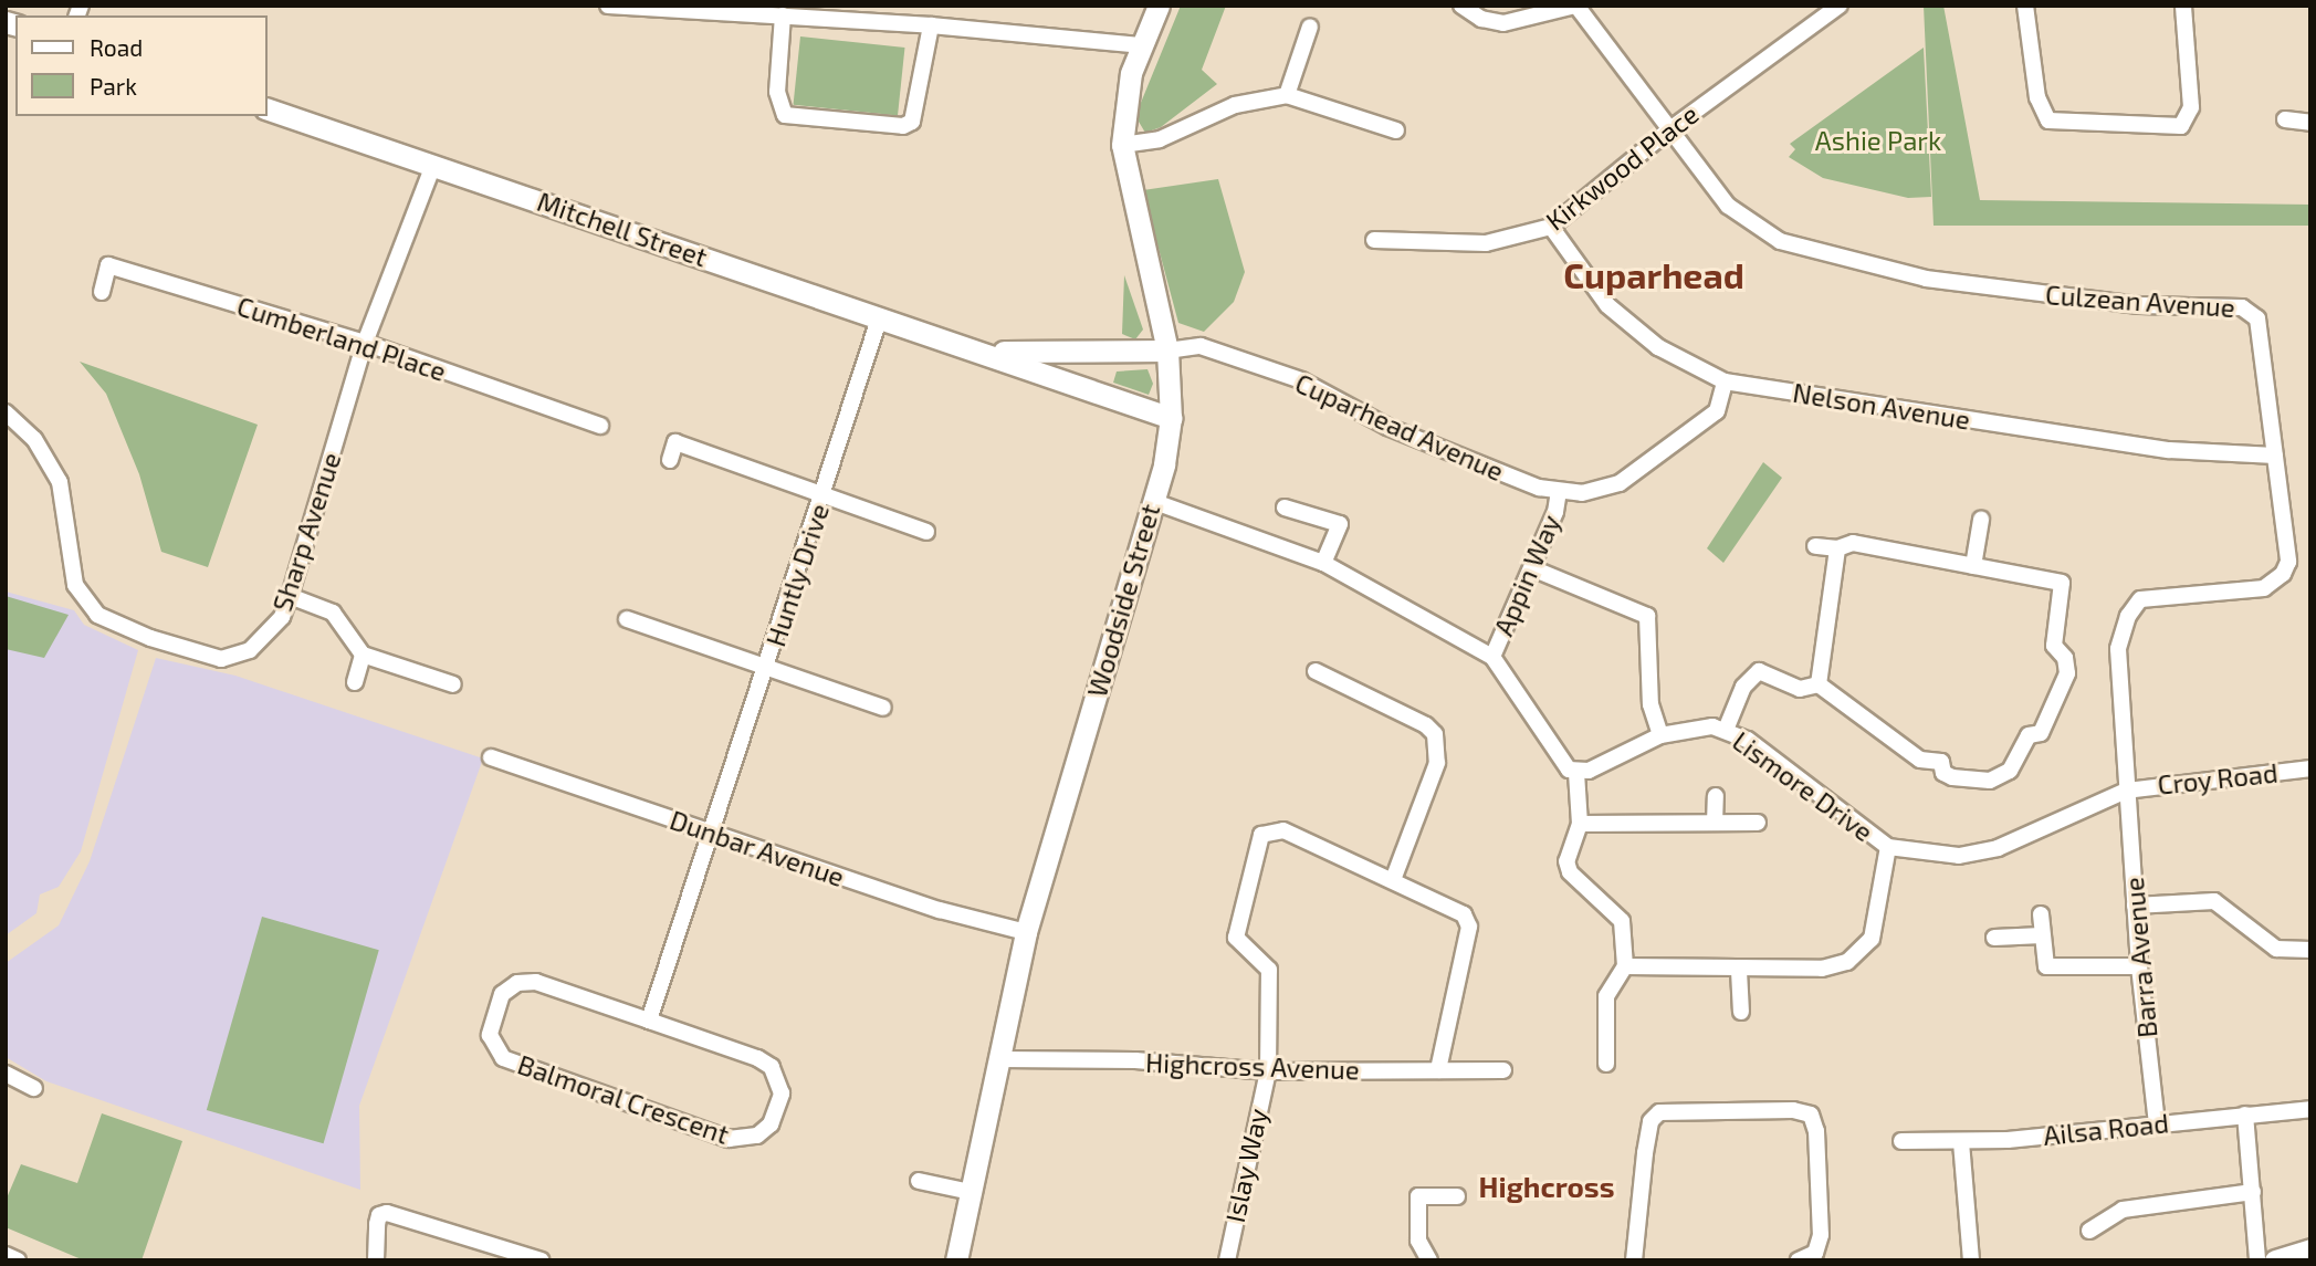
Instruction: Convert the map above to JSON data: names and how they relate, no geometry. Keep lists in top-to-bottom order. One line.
{"streets":{"street":["Kirkwood Place","Mitchell Street","Culzean Avenue","Cumberland Place","Nelson Avenue","Cuparhead Avenue","Sharp Avenue","Huntly Drive","Appin Way","Woodside Street","Croy Road","Lismore Drive","Dunbar Avenue","Barra Avenue","Highcross Avenue","Balmoral Crescent","Ailsa Road","Islay Way"]},"crossings":[["Kirkwood Place","Culzean Avenue"],["Kirkwood Place","Nelson Avenue"],["Mitchell Street","Cuparhead Avenue"],["Mitchell Street","Sharp Avenue"],["Mitchell Street","Huntly Drive"],["Mitchell Street","Woodside Street"],["Culzean Avenue","Nelson Avenue"],["Culzean Avenue","Croy Road"],["Culzean Avenue","Lismore Drive"],["Culzean Avenue","Barra Avenue"],["Cumberland Place","Sharp Avenue"],["Nelson Avenue","Cuparhead Avenue"],["Cuparhead Avenue","Appin Way"],["Cuparhead Avenue","Woodside Street"],["Huntly Drive","Dunbar Avenue"],["Woodside Street","Dunbar Avenue"],["Woodside Street","Highcross Avenue"],["Croy Road","Lismore Drive"],["Croy Road","Barra Avenue"],["Lismore Drive","Barra Avenue"],["Barra Avenue","Ailsa Road"],["Highcross Avenue","Islay Way"]],"districts":["Cuparhead","Highcross"],"parks":["Ashie Park"],"legend":["Road","Park"]}
